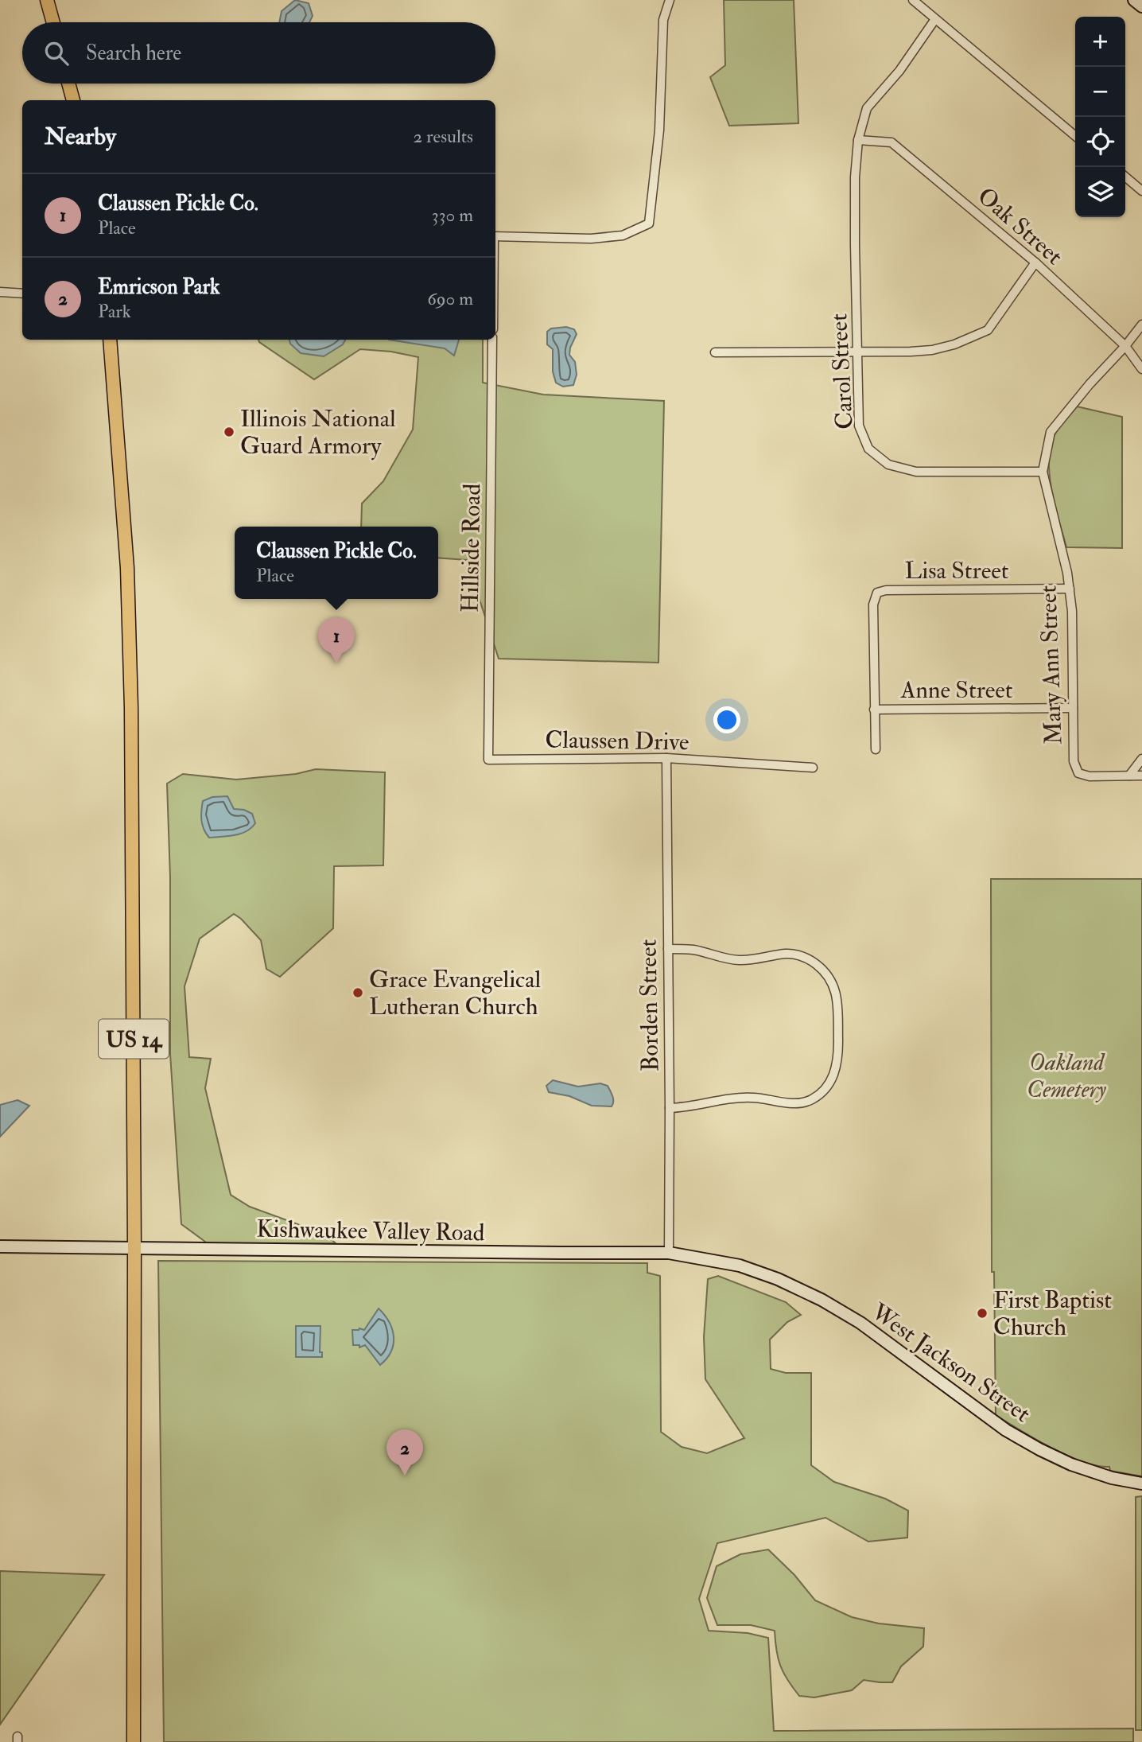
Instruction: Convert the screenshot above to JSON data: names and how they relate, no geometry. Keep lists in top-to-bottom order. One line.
{"streets":{"main road":["US 14"],"street":["Oak Street","Carol Street","Hillside Road","Lisa Street","Mary Ann Street","Anne Street","Claussen Drive","Borden Street","Kishwaukee Valley Road","West Jackson Street"]},"crossings":[["Oak Street","Carol Street"],["Oak Street","Mary Ann Street"],["Carol Street","Mary Ann Street"],["Hillside Road","Claussen Drive"],["Lisa Street","Mary Ann Street"],["Lisa Street","Anne Street"],["Mary Ann Street","Anne Street"],["Claussen Drive","Borden Street"],["Borden Street","Kishwaukee Valley Road"],["US 14","Kishwaukee Valley Road"],["Kishwaukee Valley Road","West Jackson Street"]],"parks":["Oakland Cemetery"],"places":["Illinois National Guard Armory","Grace Evangelical Lutheran Church","First Baptist Church"],"page":{"map_buttons":["+","−"],"search":"Search here","heading":["Nearby","2 results"],"list":[{"mark":"1","name":"Claussen Pickle Co.","note":"Place","value":"330 m"},{"mark":"2","name":"Emricson Park","note":"Park","value":"690 m"}],"popup":["Claussen Pickle Co.","Place"],"pins":["1","2"]}}
